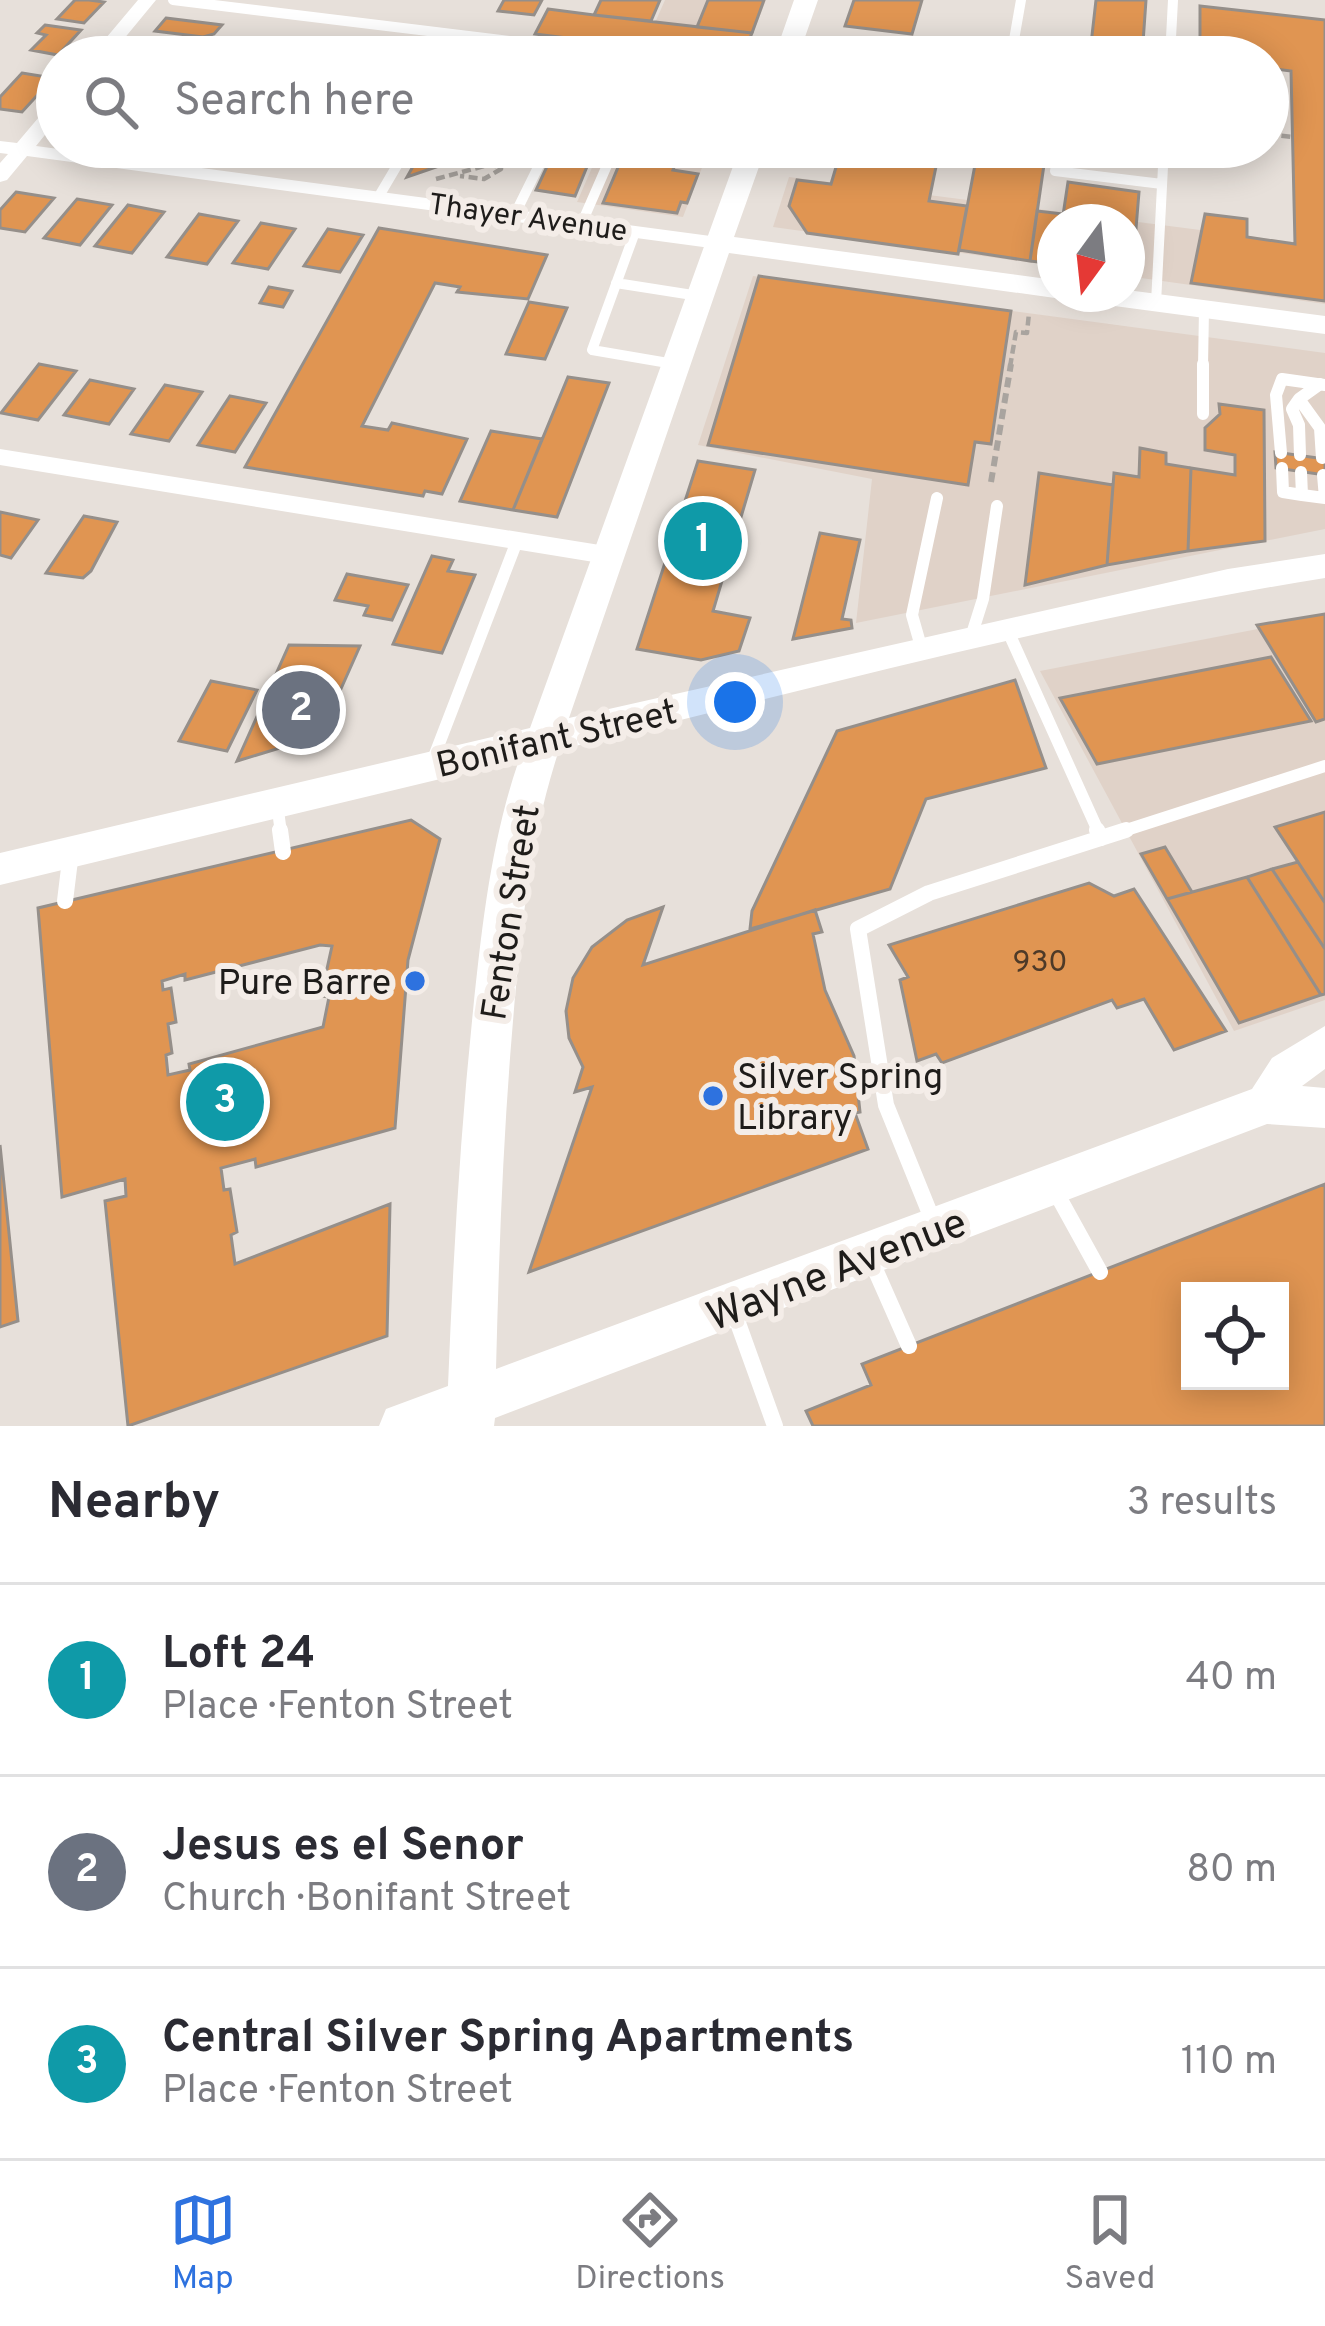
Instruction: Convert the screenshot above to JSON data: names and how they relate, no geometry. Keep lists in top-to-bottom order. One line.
{"streets":{"street":["Thayer Avenue","Bonifant Street","Fenton Street","Wayne Avenue"]},"crossings":[["Thayer Avenue","Fenton Street"],["Bonifant Street","Fenton Street"],["Fenton Street","Wayne Avenue"]],"places":["Pure Barre","Silver Spring Library"],"house_numbers":["930"],"north":"bottom","page":{"search":"Search here","pins":["1","2","3"],"heading":["Nearby","3 results"],"list":[{"mark":"1","name":"Loft 24","note":"Place · Fenton Street","value":"40 m"},{"mark":"2","name":"Jesus es el Senor","note":"Church · Bonifant Street","value":"80 m"},{"mark":"3","name":"Central Silver Spring Apartments","note":"Place · Fenton Street","value":"110 m"}],"nav":["Map","Directions","Saved"]}}
